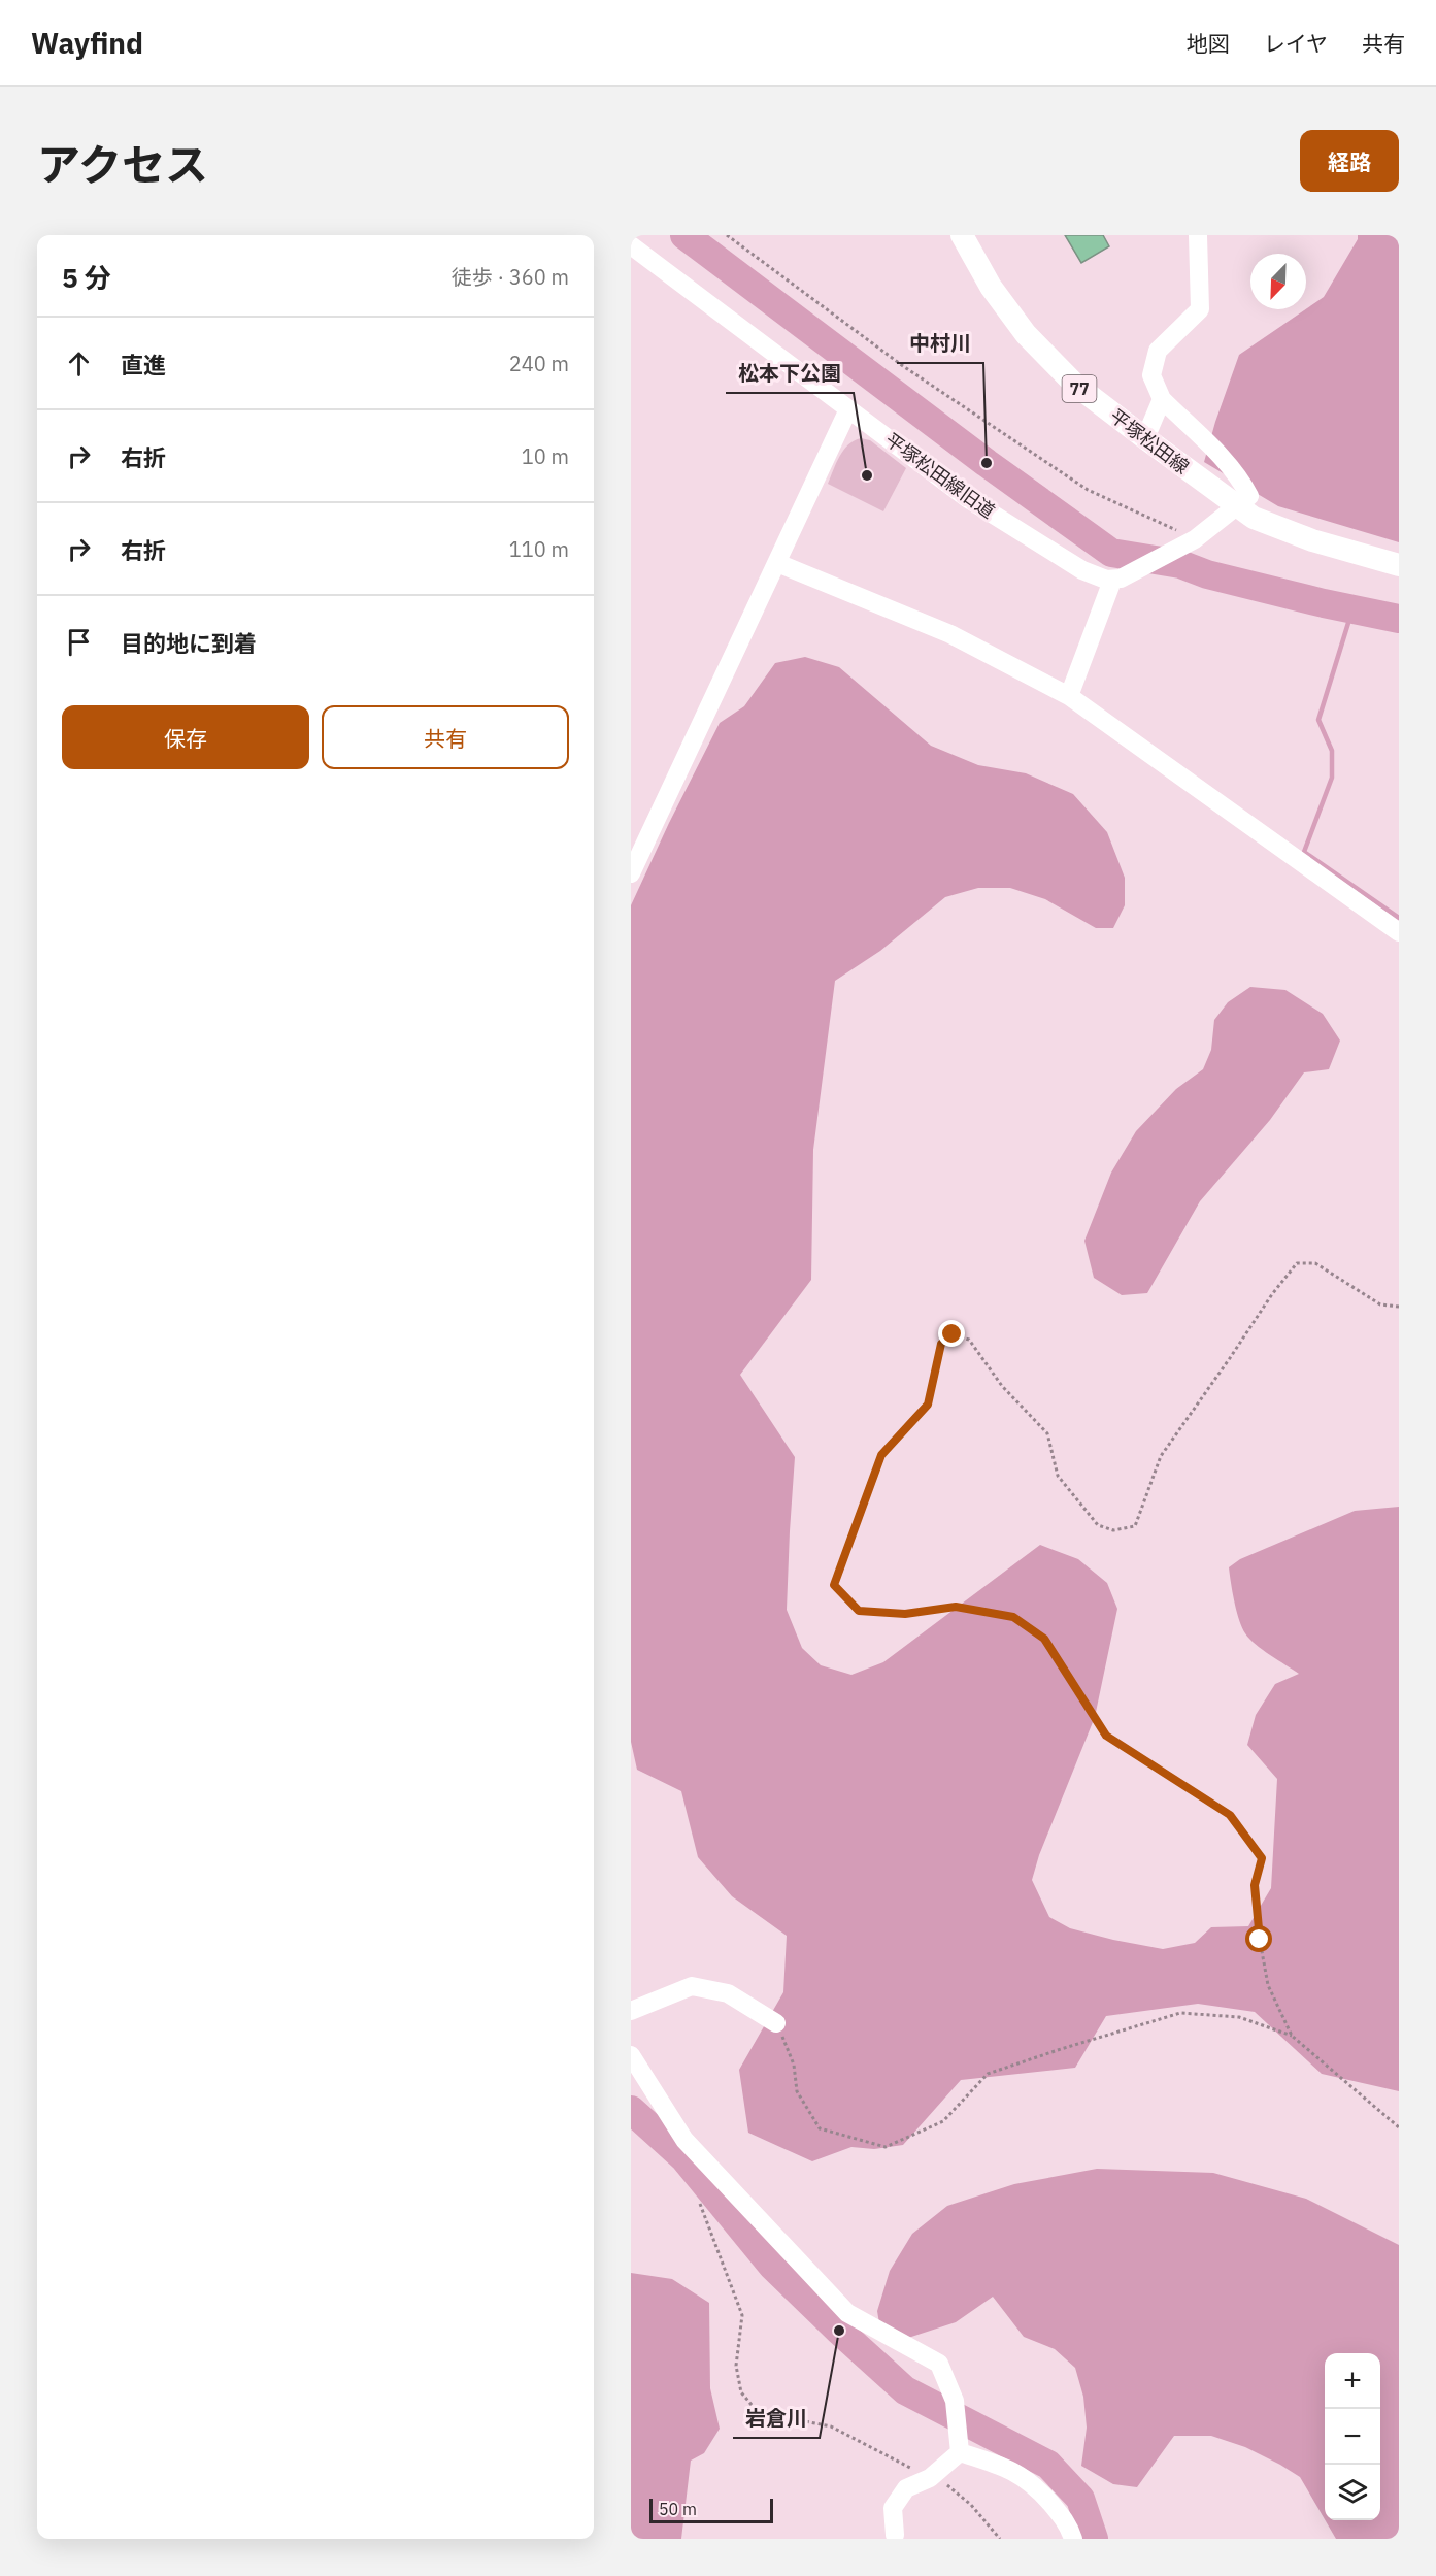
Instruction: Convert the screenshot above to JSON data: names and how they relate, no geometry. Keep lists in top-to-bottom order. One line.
{"streets":{"main road":["77","平塚松田線"],"street":["平塚松田線旧道"]},"places":["中村川","松本下公園","岩倉川"],"scale_bar":"50 m","north":"bottom left","page":{"header":"Wayfind","nav":["地図","レイヤ","共有"],"title":"アクセス","buttons":["経路",["保存","共有"]],"heading":["5 分","徒歩 · 360 m"],"list":[["直進","240 m"],["右折","10 m"],["右折","110 m"],"目的地に到着"],"map_buttons":["+","−"],"scale":"50 m"}}
